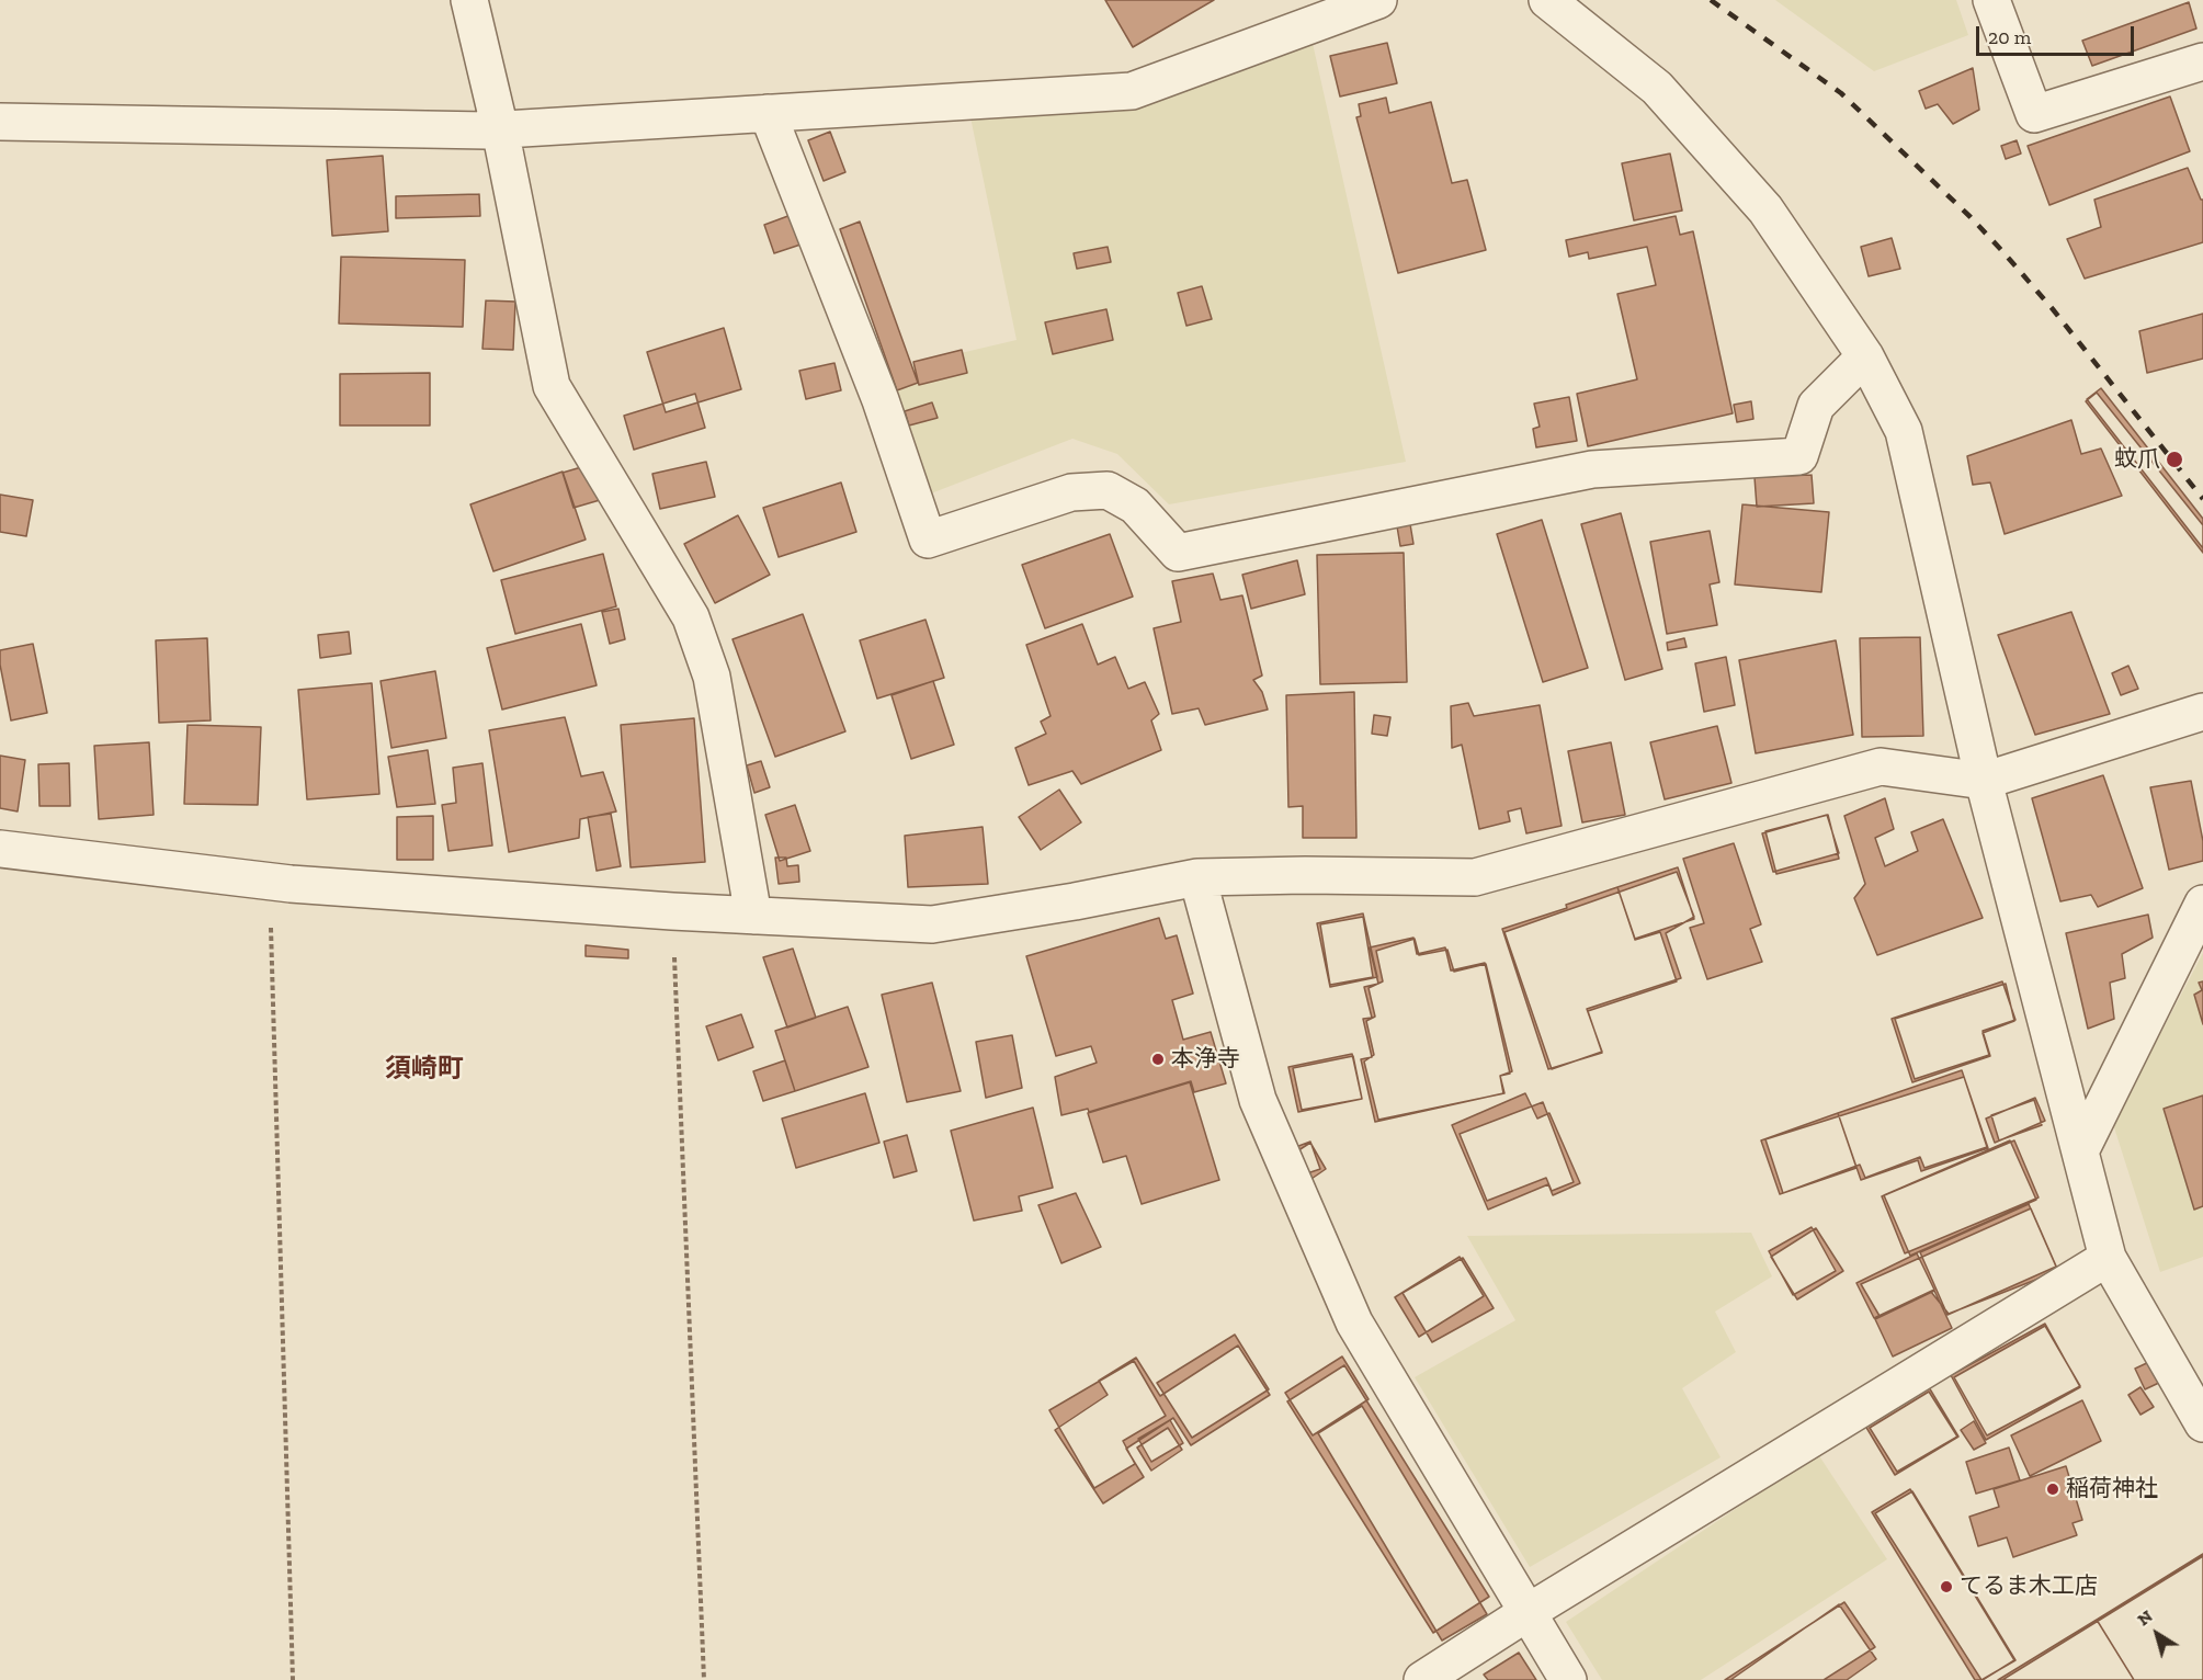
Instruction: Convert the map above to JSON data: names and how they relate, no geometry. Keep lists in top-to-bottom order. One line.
{"districts":["須崎町"],"places":["蚊爪","本浄寺","稲荷神社","てるま木工店"],"scale_bar":"20 m","north":"top left"}
